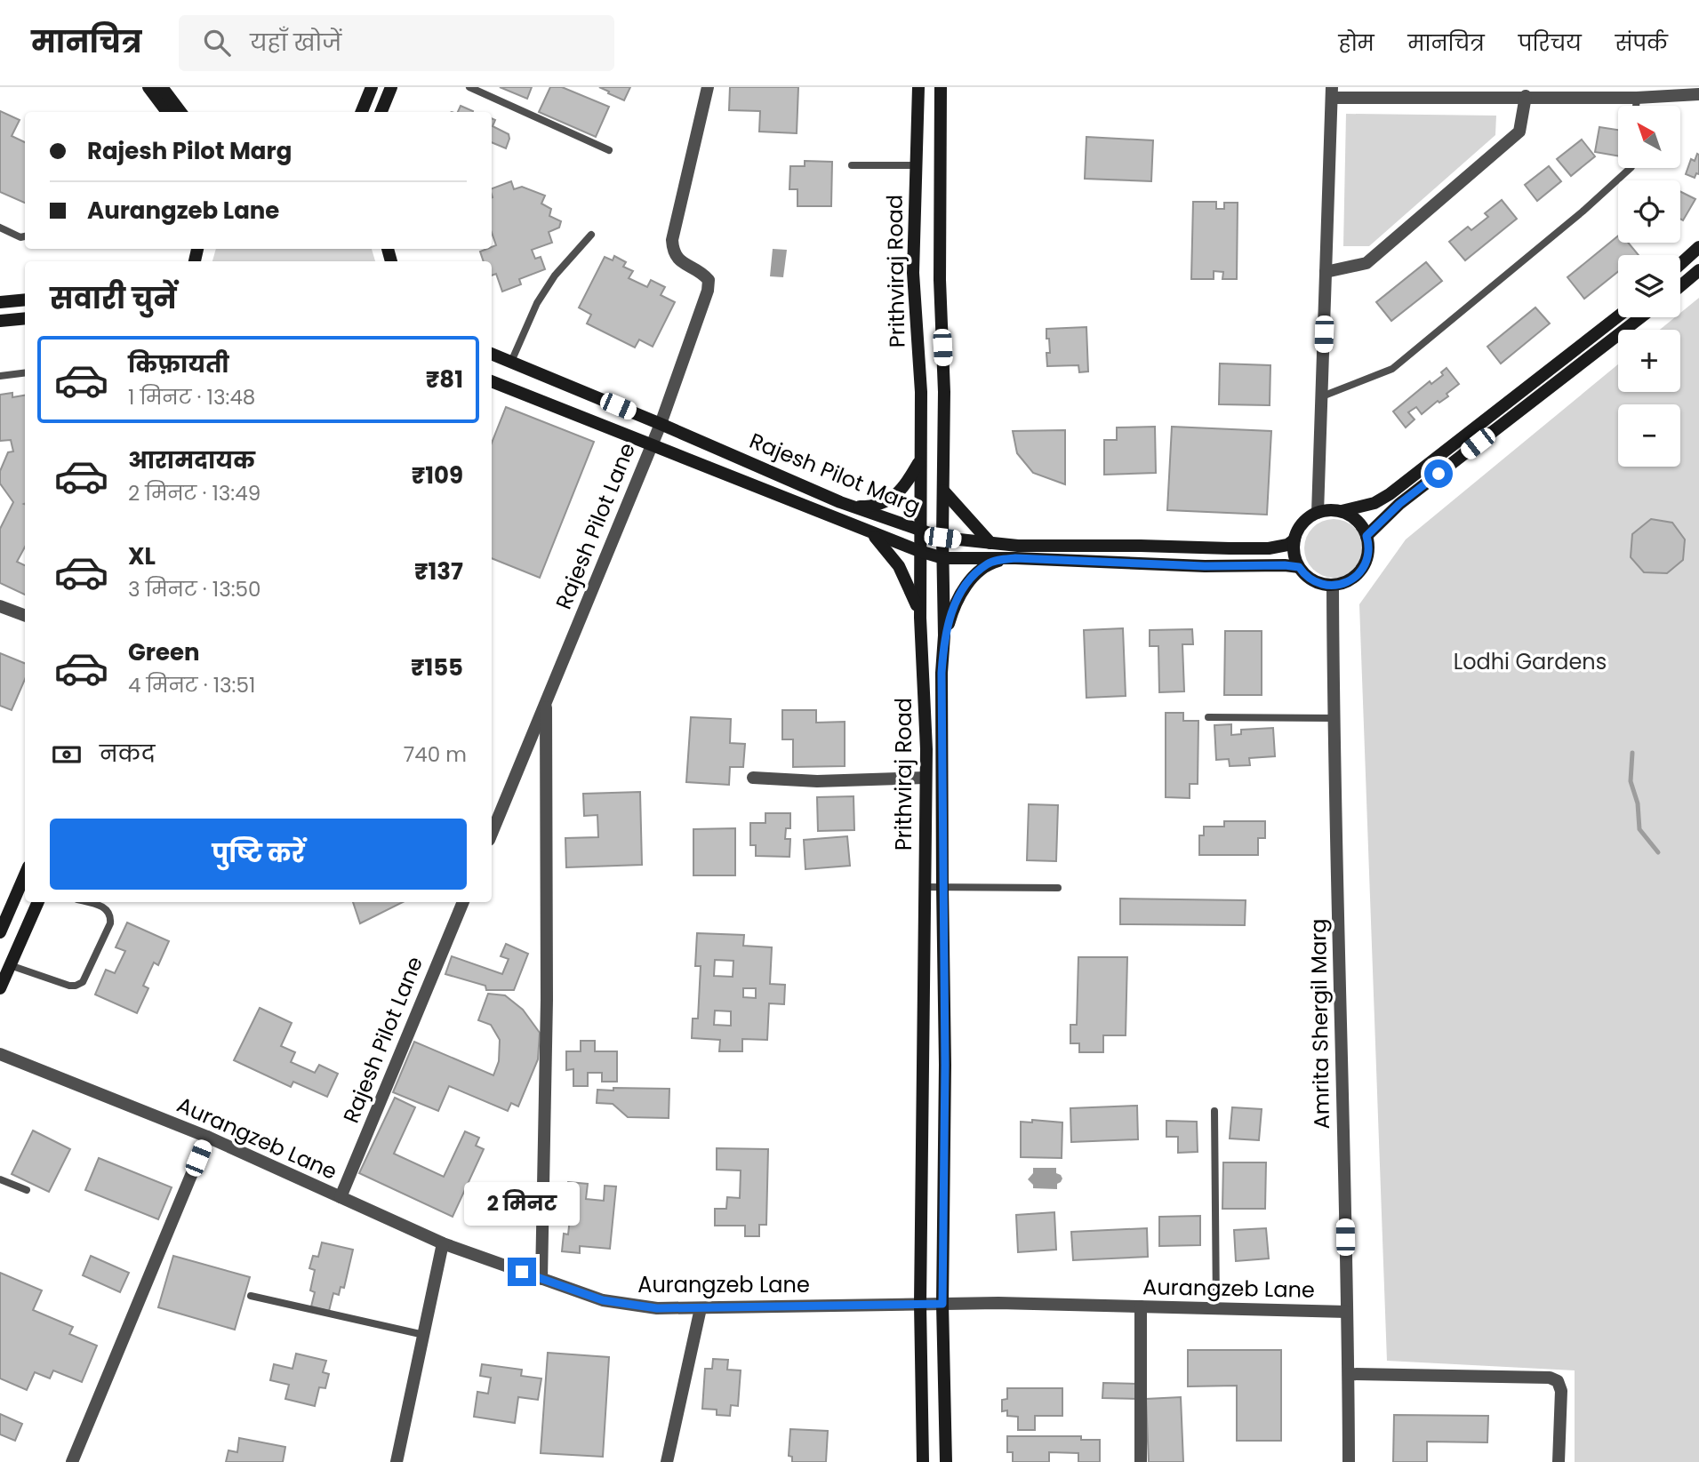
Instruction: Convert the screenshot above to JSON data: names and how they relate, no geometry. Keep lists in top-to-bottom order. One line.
{"streets":{"main road":["Prithviraj Road","Rajesh Pilot Marg"],"street":["Rajesh Pilot Lane","Amrita Shergil Marg","Aurangzeb Lane"]},"crossings":[["Prithviraj Road","Rajesh Pilot Marg"],["Prithviraj Road","Aurangzeb Lane"],["Rajesh Pilot Marg","Rajesh Pilot Lane"],["Rajesh Pilot Marg","Amrita Shergil Marg"],["Rajesh Pilot Lane","Aurangzeb Lane"],["Amrita Shergil Marg","Aurangzeb Lane"]],"parks":["Lodhi Gardens"],"north":"top left","page":{"header":"मानचित्र","search":"यहाँ खोजें","nav":["होम","मानचित्र","परिचय","संपर्क"],"map_buttons":["+","−"],"banner":["Rajesh Pilot Marg","Aurangzeb Lane"],"heading":"सवारी चुनें","list":[{"name":"किफ़ायती","note":"1 मिनट · 13:48","value":"₹81"},{"name":"आरामदायक","note":"2 मिनट · 13:49","value":"₹109"},{"name":"XL","note":"3 मिनट · 13:50","value":"₹137"},{"name":"Green","note":"4 मिनट · 13:51","value":"₹155"}],"pay":["नकद","740 m"],"buttons":"पुष्टि करें","bubble":"2 मिनट"}}
